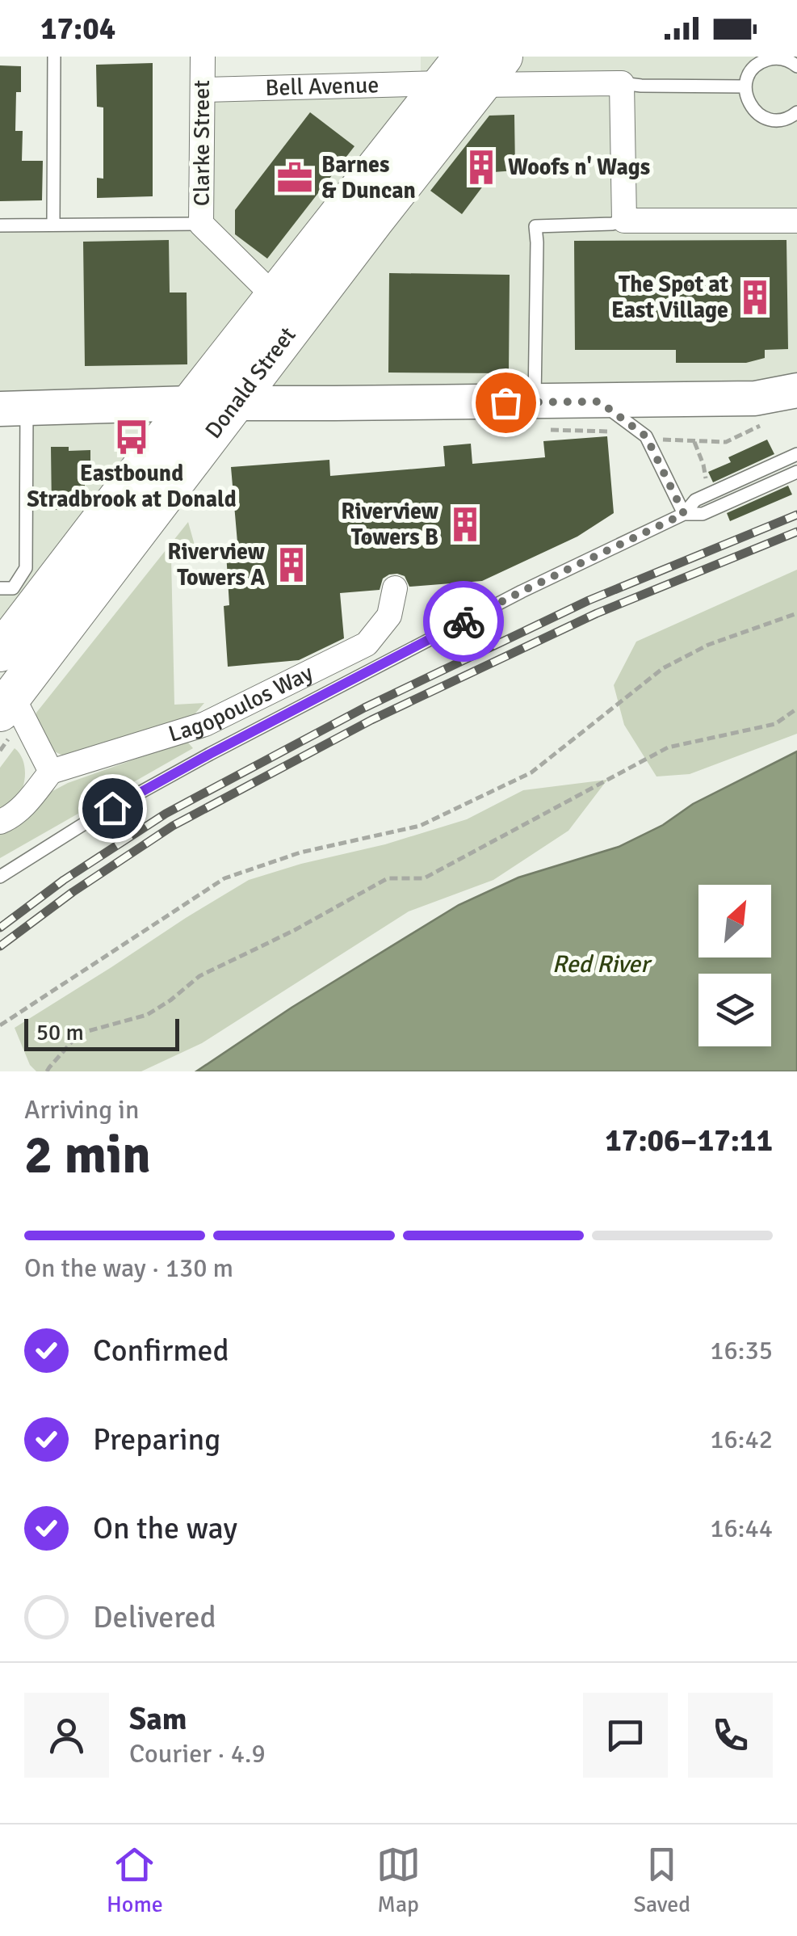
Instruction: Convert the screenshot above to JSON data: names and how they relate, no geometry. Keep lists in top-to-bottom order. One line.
{"streets":{"main road":["Donald Street"],"street":["Bell Avenue","Clarke Street","Lagopoulos Way"]},"crossings":[["Bell Avenue","Clarke Street"],["Bell Avenue","Donald Street"],["Clarke Street","Donald Street"]],"water":["Red River"],"places":{"building":["Woofs n' Wags","The Spot at East Village","Riverview Towers B","Riverview Towers A"],"office":["Barnes & Duncan"],"bus stop":["Eastbound Stradbrook at Donald"]},"scale_bar":"50 m","north":"top right","page":{"status":"17:04","scale":"50 m","heading":["2 min","Arriving in","17:06–17:11"],"panel":["Sam","Courier · 4.9"],"bar":"On the way · 130 m","list":[["Confirmed","16:35"],["Preparing","16:42"],["On the way","16:44"],"Delivered"],"tabs":["Home","Map","Saved"]}}
